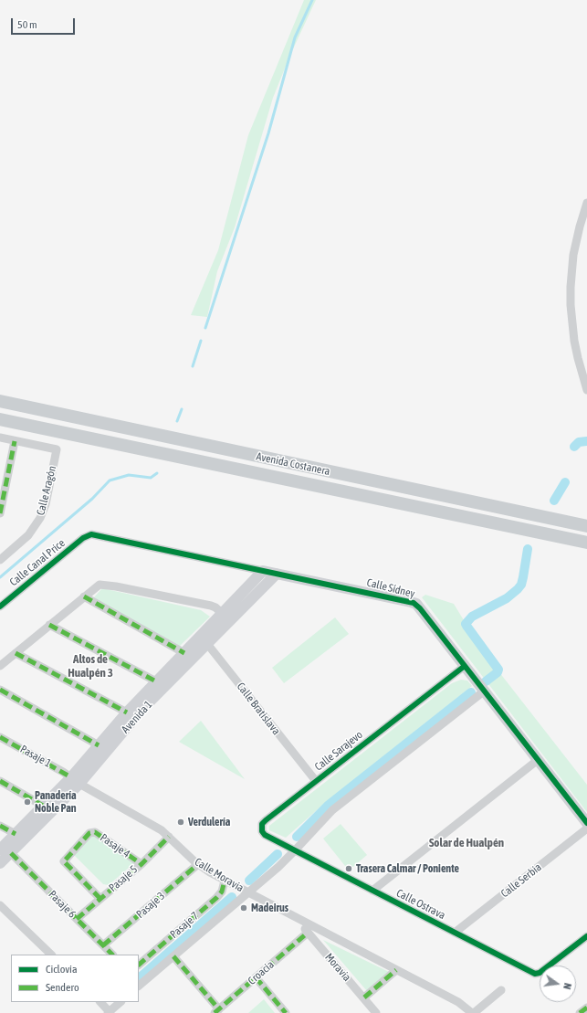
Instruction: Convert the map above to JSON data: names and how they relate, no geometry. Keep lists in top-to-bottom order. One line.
{"streets":{"main road":["Avenida Costanera"],"street":["Calle Aragón","Calle Canal Price","Calle Sídney","Calle Bratislava","Avenida 1","Calle Sarajevo","Pasaje 1","Pasaje 4","Calle Moravia","Pasaje 5","Calle Serbia","Pasaje 6","Calle Ostrava","Pasaje 3","Pasaje 7","Moravia","Croacia"]},"crossings":[["Calle Canal Price","Calle Sídney"],["Calle Sídney","Avenida 1"],["Calle Sídney","Calle Sarajevo"],["Calle Bratislava","Avenida 1"],["Calle Bratislava","Calle Sarajevo"],["Avenida 1","Pasaje 1"],["Avenida 1","Calle Moravia"],["Avenida 1","Pasaje 6"],["Calle Sarajevo","Calle Ostrava"],["Pasaje 1","Calle Moravia"],["Pasaje 4","Pasaje 5"],["Calle Moravia","Pasaje 5"],["Calle Moravia","Pasaje 3"],["Calle Moravia","Pasaje 7"],["Calle Moravia","Moravia"],["Pasaje 5","Pasaje 6"],["Calle Serbia","Calle Ostrava"],["Pasaje 6","Pasaje 3"],["Moravia","Croacia"]],"districts":["Altos de Hualpén 3","Solar de Hualpén"],"places":["Panadería Noble Pan","Verdulería","Trasera Calmar / Poniente","Madeirus"],"legend":["Ciclovía","Sendero"],"scale_bar":"50 m","north":"right"}
